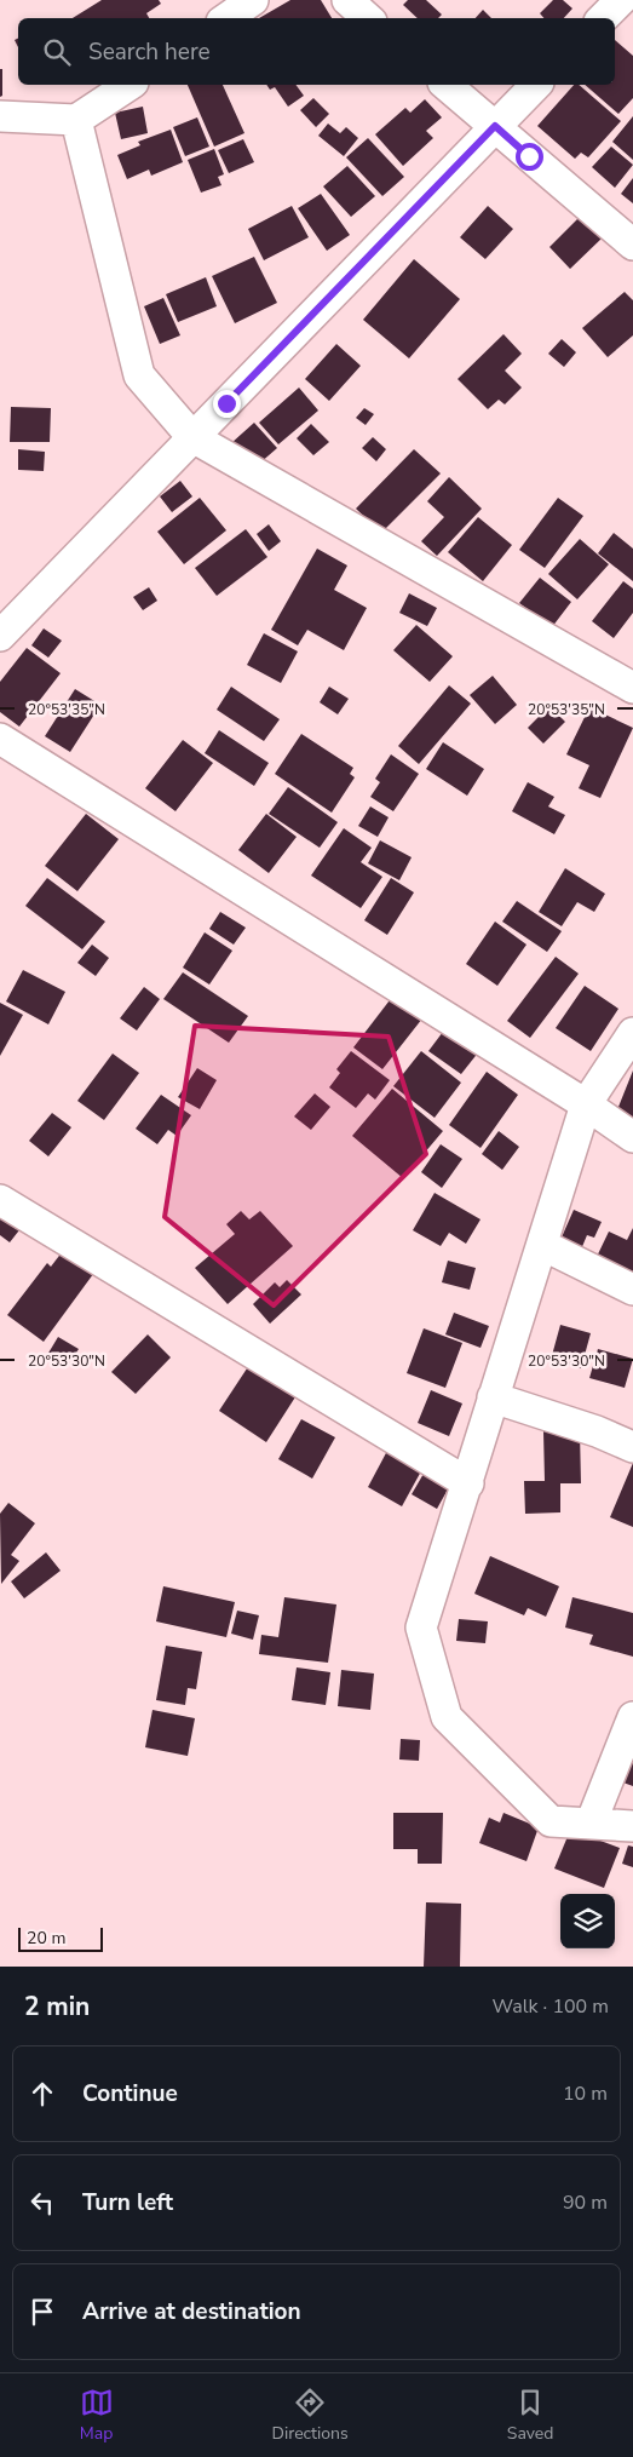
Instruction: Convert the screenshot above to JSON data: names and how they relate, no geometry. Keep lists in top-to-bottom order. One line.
{"scale_bar":"20 m","page":{"search":"Search here","scale":"20 m","heading":["2 min","Walk · 100 m"],"list":[["Continue","10 m"],["Turn left","90 m"],"Arrive at destination"],"nav":["Map","Directions","Saved"]},"coordinates":["20°53'35\"N","20°53'30\"N"]}
